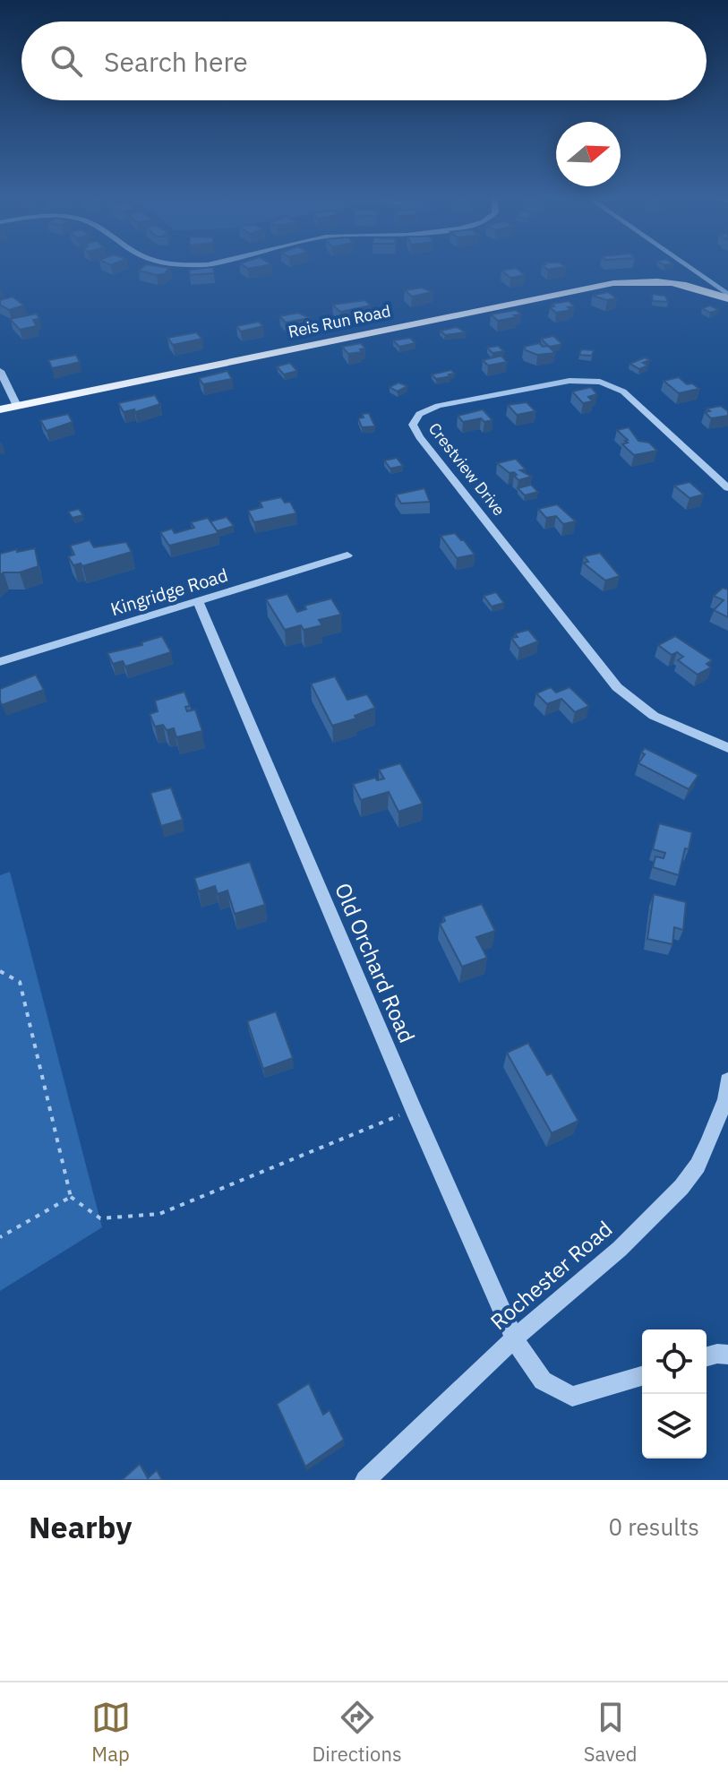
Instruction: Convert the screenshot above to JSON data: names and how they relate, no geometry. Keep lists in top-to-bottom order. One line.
{"streets":{"main road":["Reis Run Road"],"street":["Crestview Drive","Kingridge Road","Old Orchard Road","Rochester Road"]},"crossings":[["Kingridge Road","Old Orchard Road"],["Old Orchard Road","Rochester Road"]],"north":"right","page":{"search":"Search here","heading":["Nearby","0 results"],"nav":["Map","Directions","Saved"]}}
